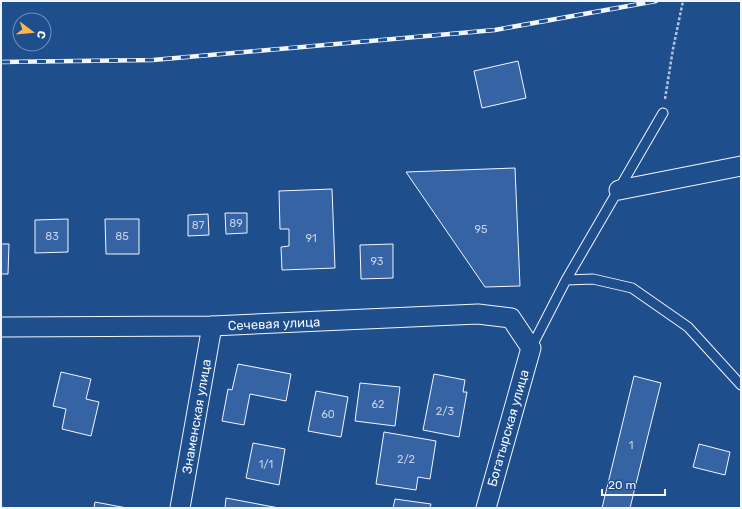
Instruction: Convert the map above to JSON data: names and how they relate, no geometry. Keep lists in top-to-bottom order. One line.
{"streets":{"street":["Сечевая улица","Знаменская улица","Богатырская улица"]},"crossings":[["Сечевая улица","Знаменская улица"],["Сечевая улица","Богатырская улица"]],"house_numbers":["89","87","95","83","85","91","93","62","2/3","60","1","2/2","1/1"],"scale_bar":"20 m","north":"right"}
